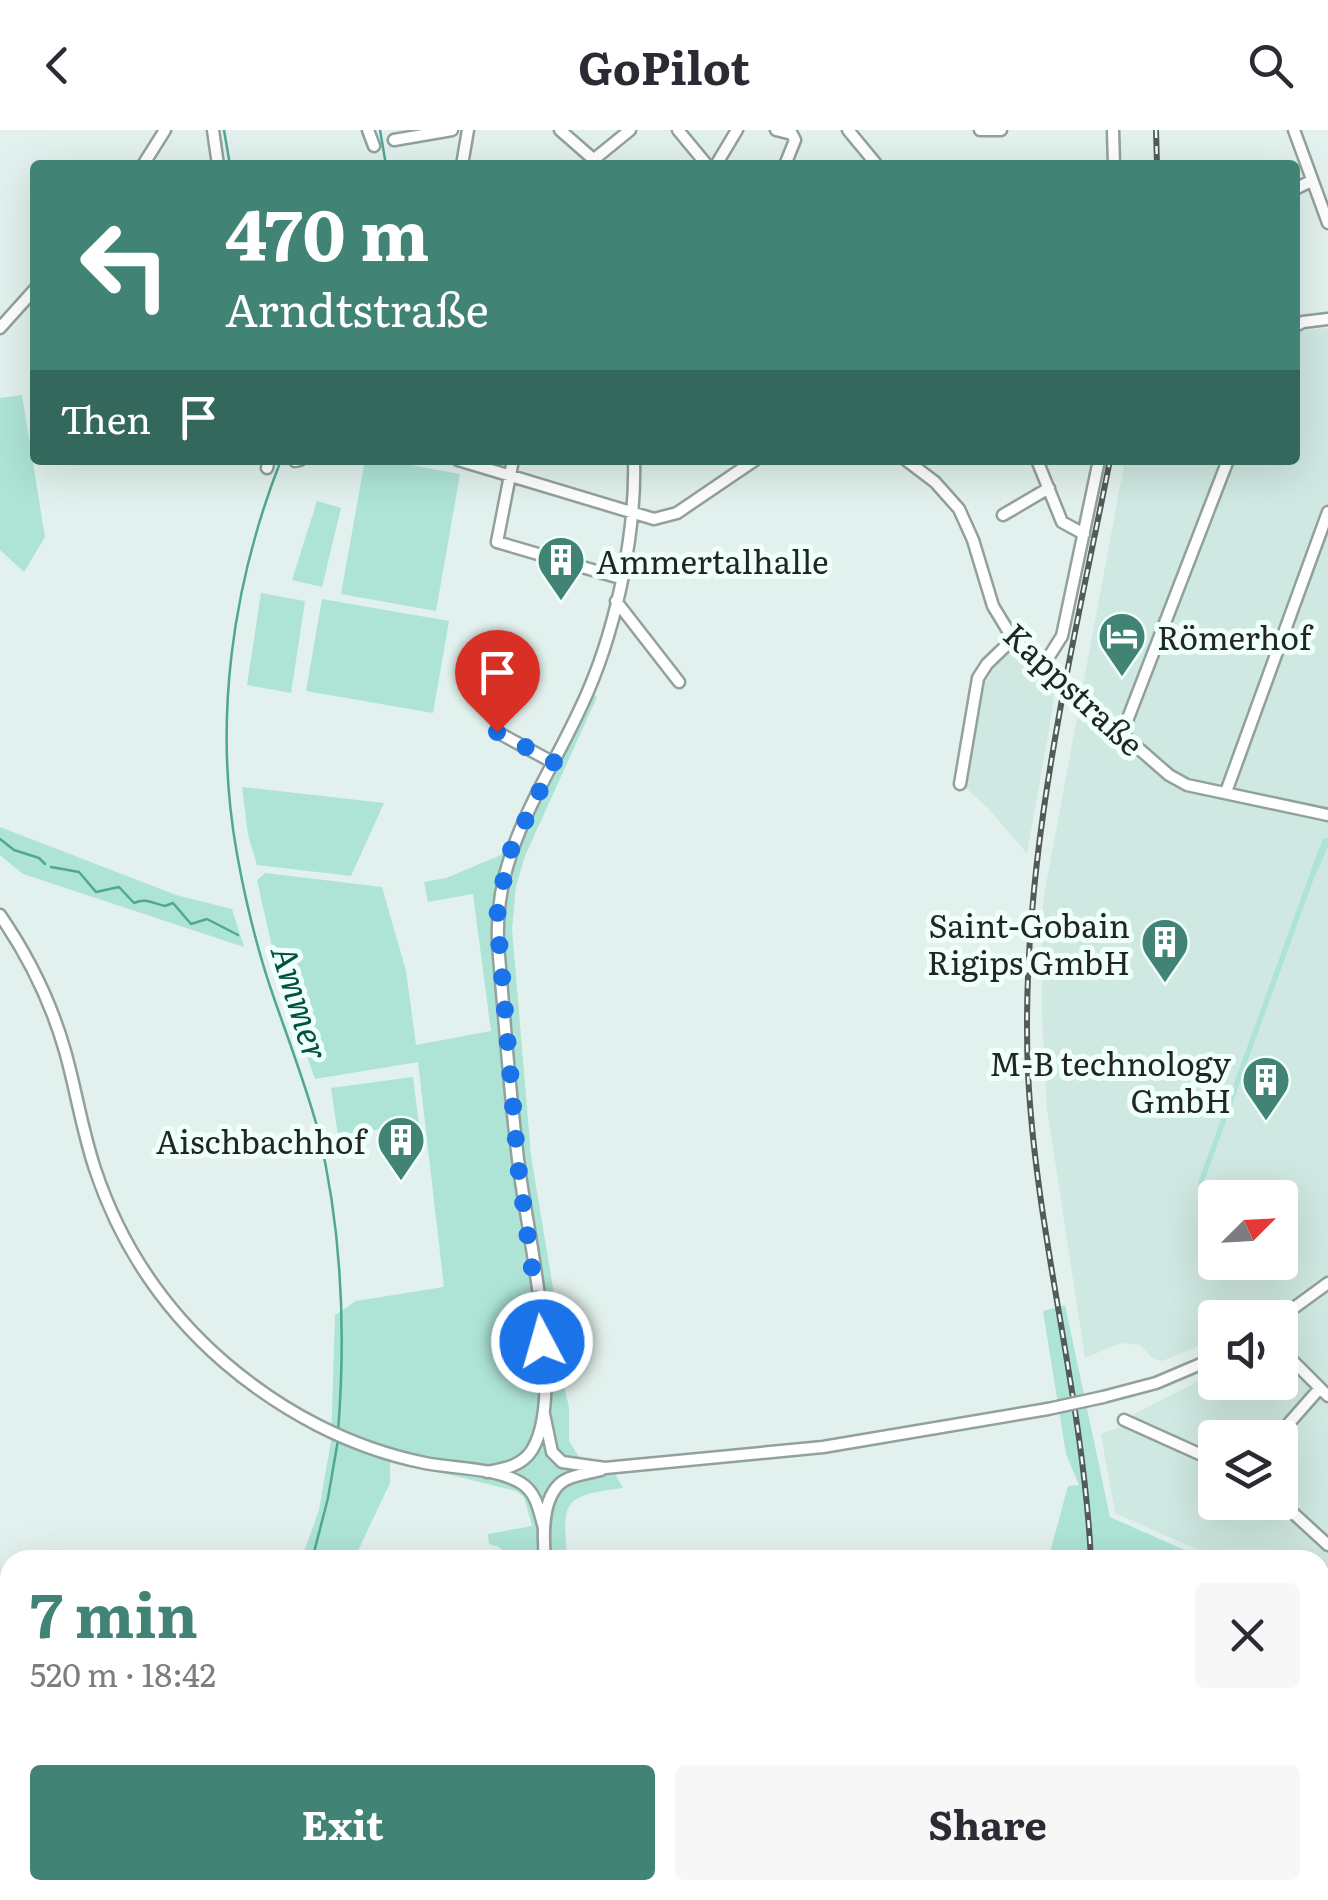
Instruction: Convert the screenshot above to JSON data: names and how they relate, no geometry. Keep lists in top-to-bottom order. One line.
{"streets":{"street":["Kappstraße"]},"water":["Ammer"],"places":{"building":["Ammertalhalle","Saint-Gobain Rigips GmbH","M-B technology GmbH","Aischbachhof"],"hotel":["Römerhof"]},"north":"top right","page":{"header":"GoPilot","turn":["470 m","Arndtstraße"],"then":"Then","heading":["7 min","520 m · 18:42"],"buttons":["Exit","Share"]}}
